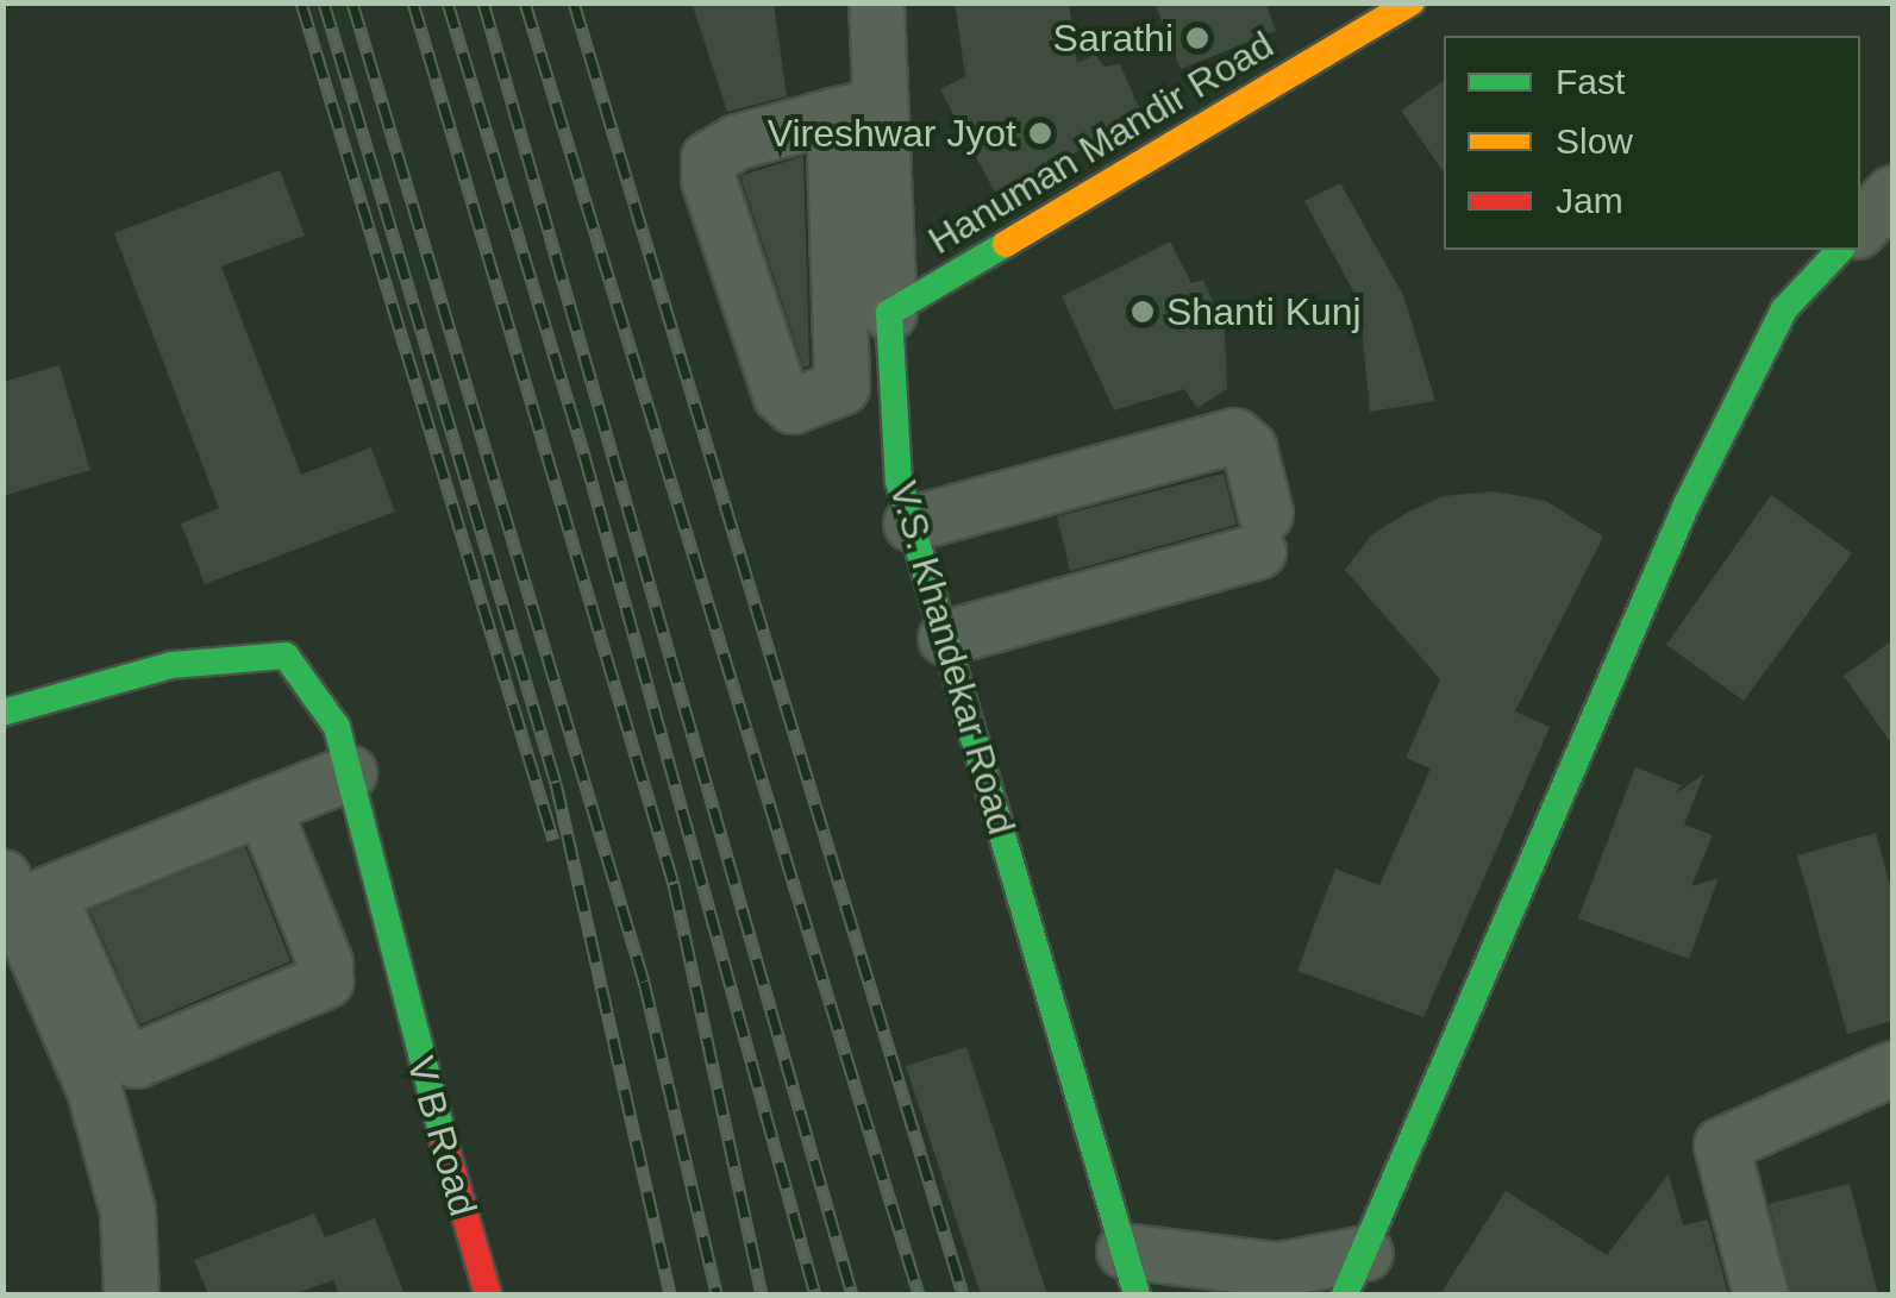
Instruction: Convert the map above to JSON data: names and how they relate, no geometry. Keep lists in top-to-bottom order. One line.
{"streets":{"street":["Hanuman Mandir Road","V.S. Khandekar Road","V B Road"]},"crossings":[["Hanuman Mandir Road","V.S. Khandekar Road"]],"places":["Sarathi","Vireshwar Jyot","Shanti Kunj"],"legend":["Fast","Slow","Jam"]}
